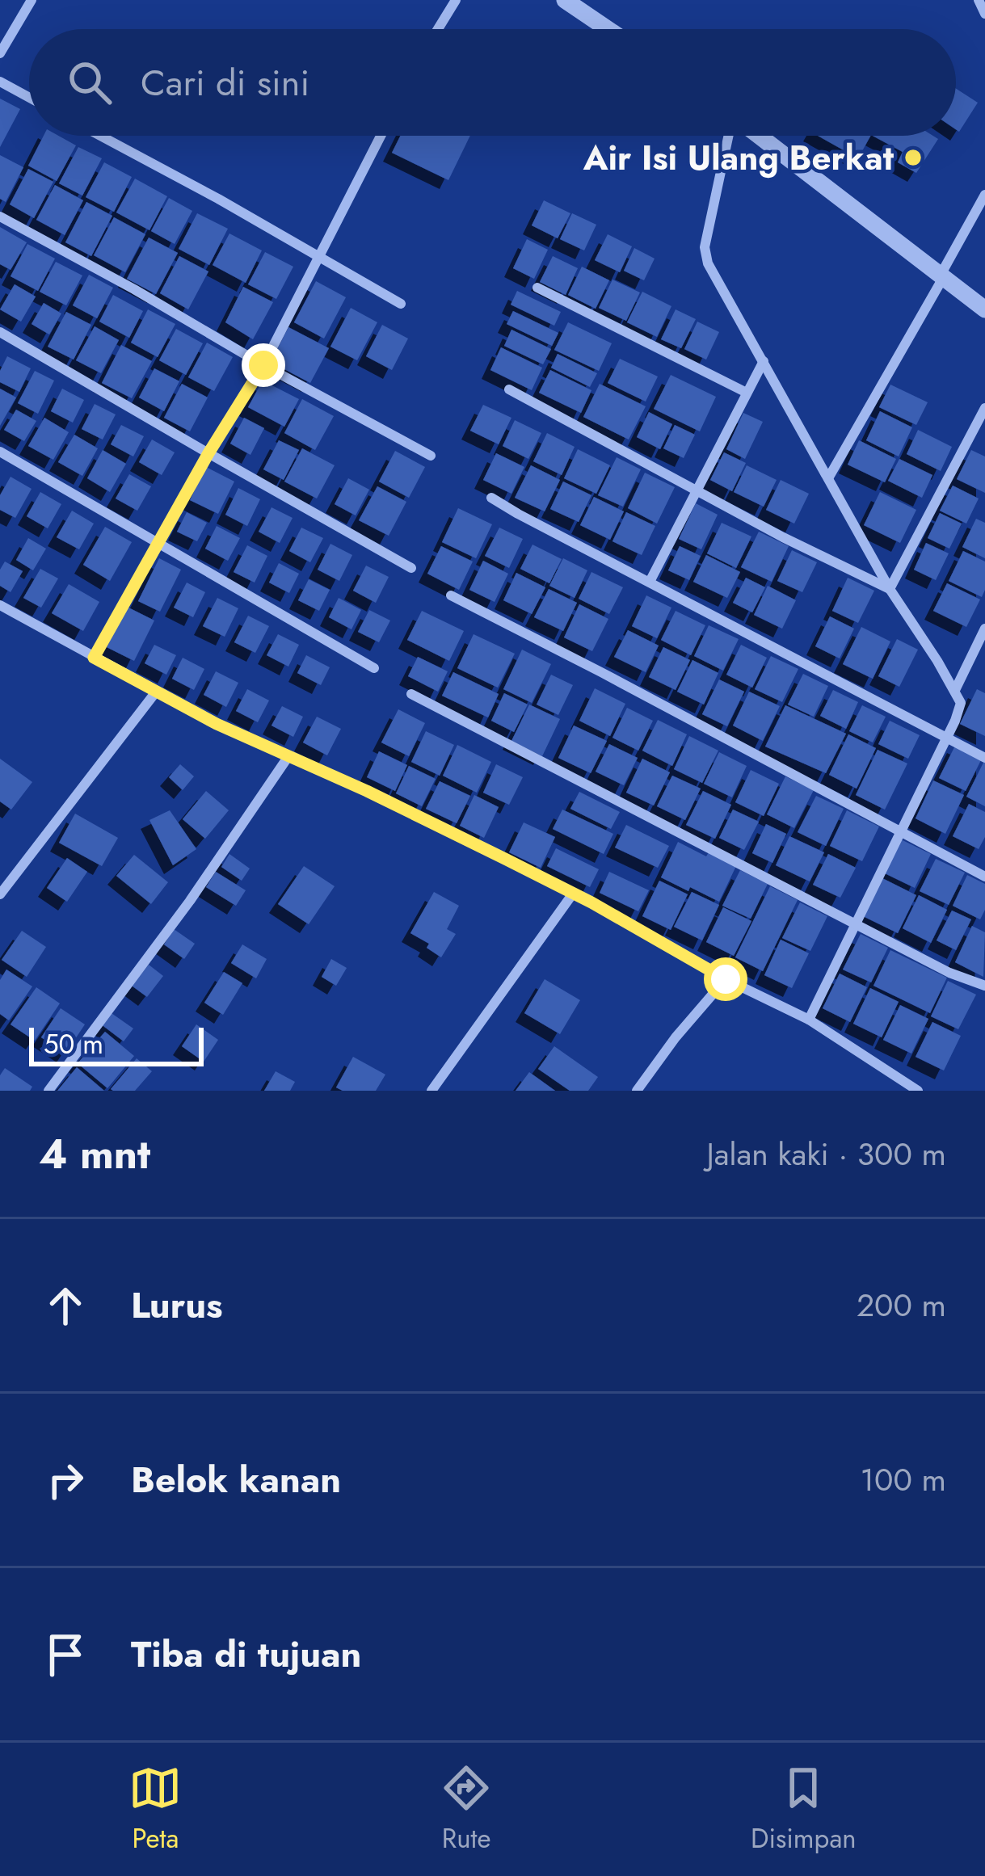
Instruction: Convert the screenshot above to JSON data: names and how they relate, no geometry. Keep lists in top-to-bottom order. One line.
{"places":["Air Isi Ulang Berkat"],"scale_bar":"50 m","page":{"search":"Cari di sini","scale":"50 m","heading":["4 mnt","Jalan kaki · 300 m"],"list":[["Lurus","200 m"],["Belok kanan","100 m"],"Tiba di tujuan"],"nav":["Peta","Rute","Disimpan"]}}
